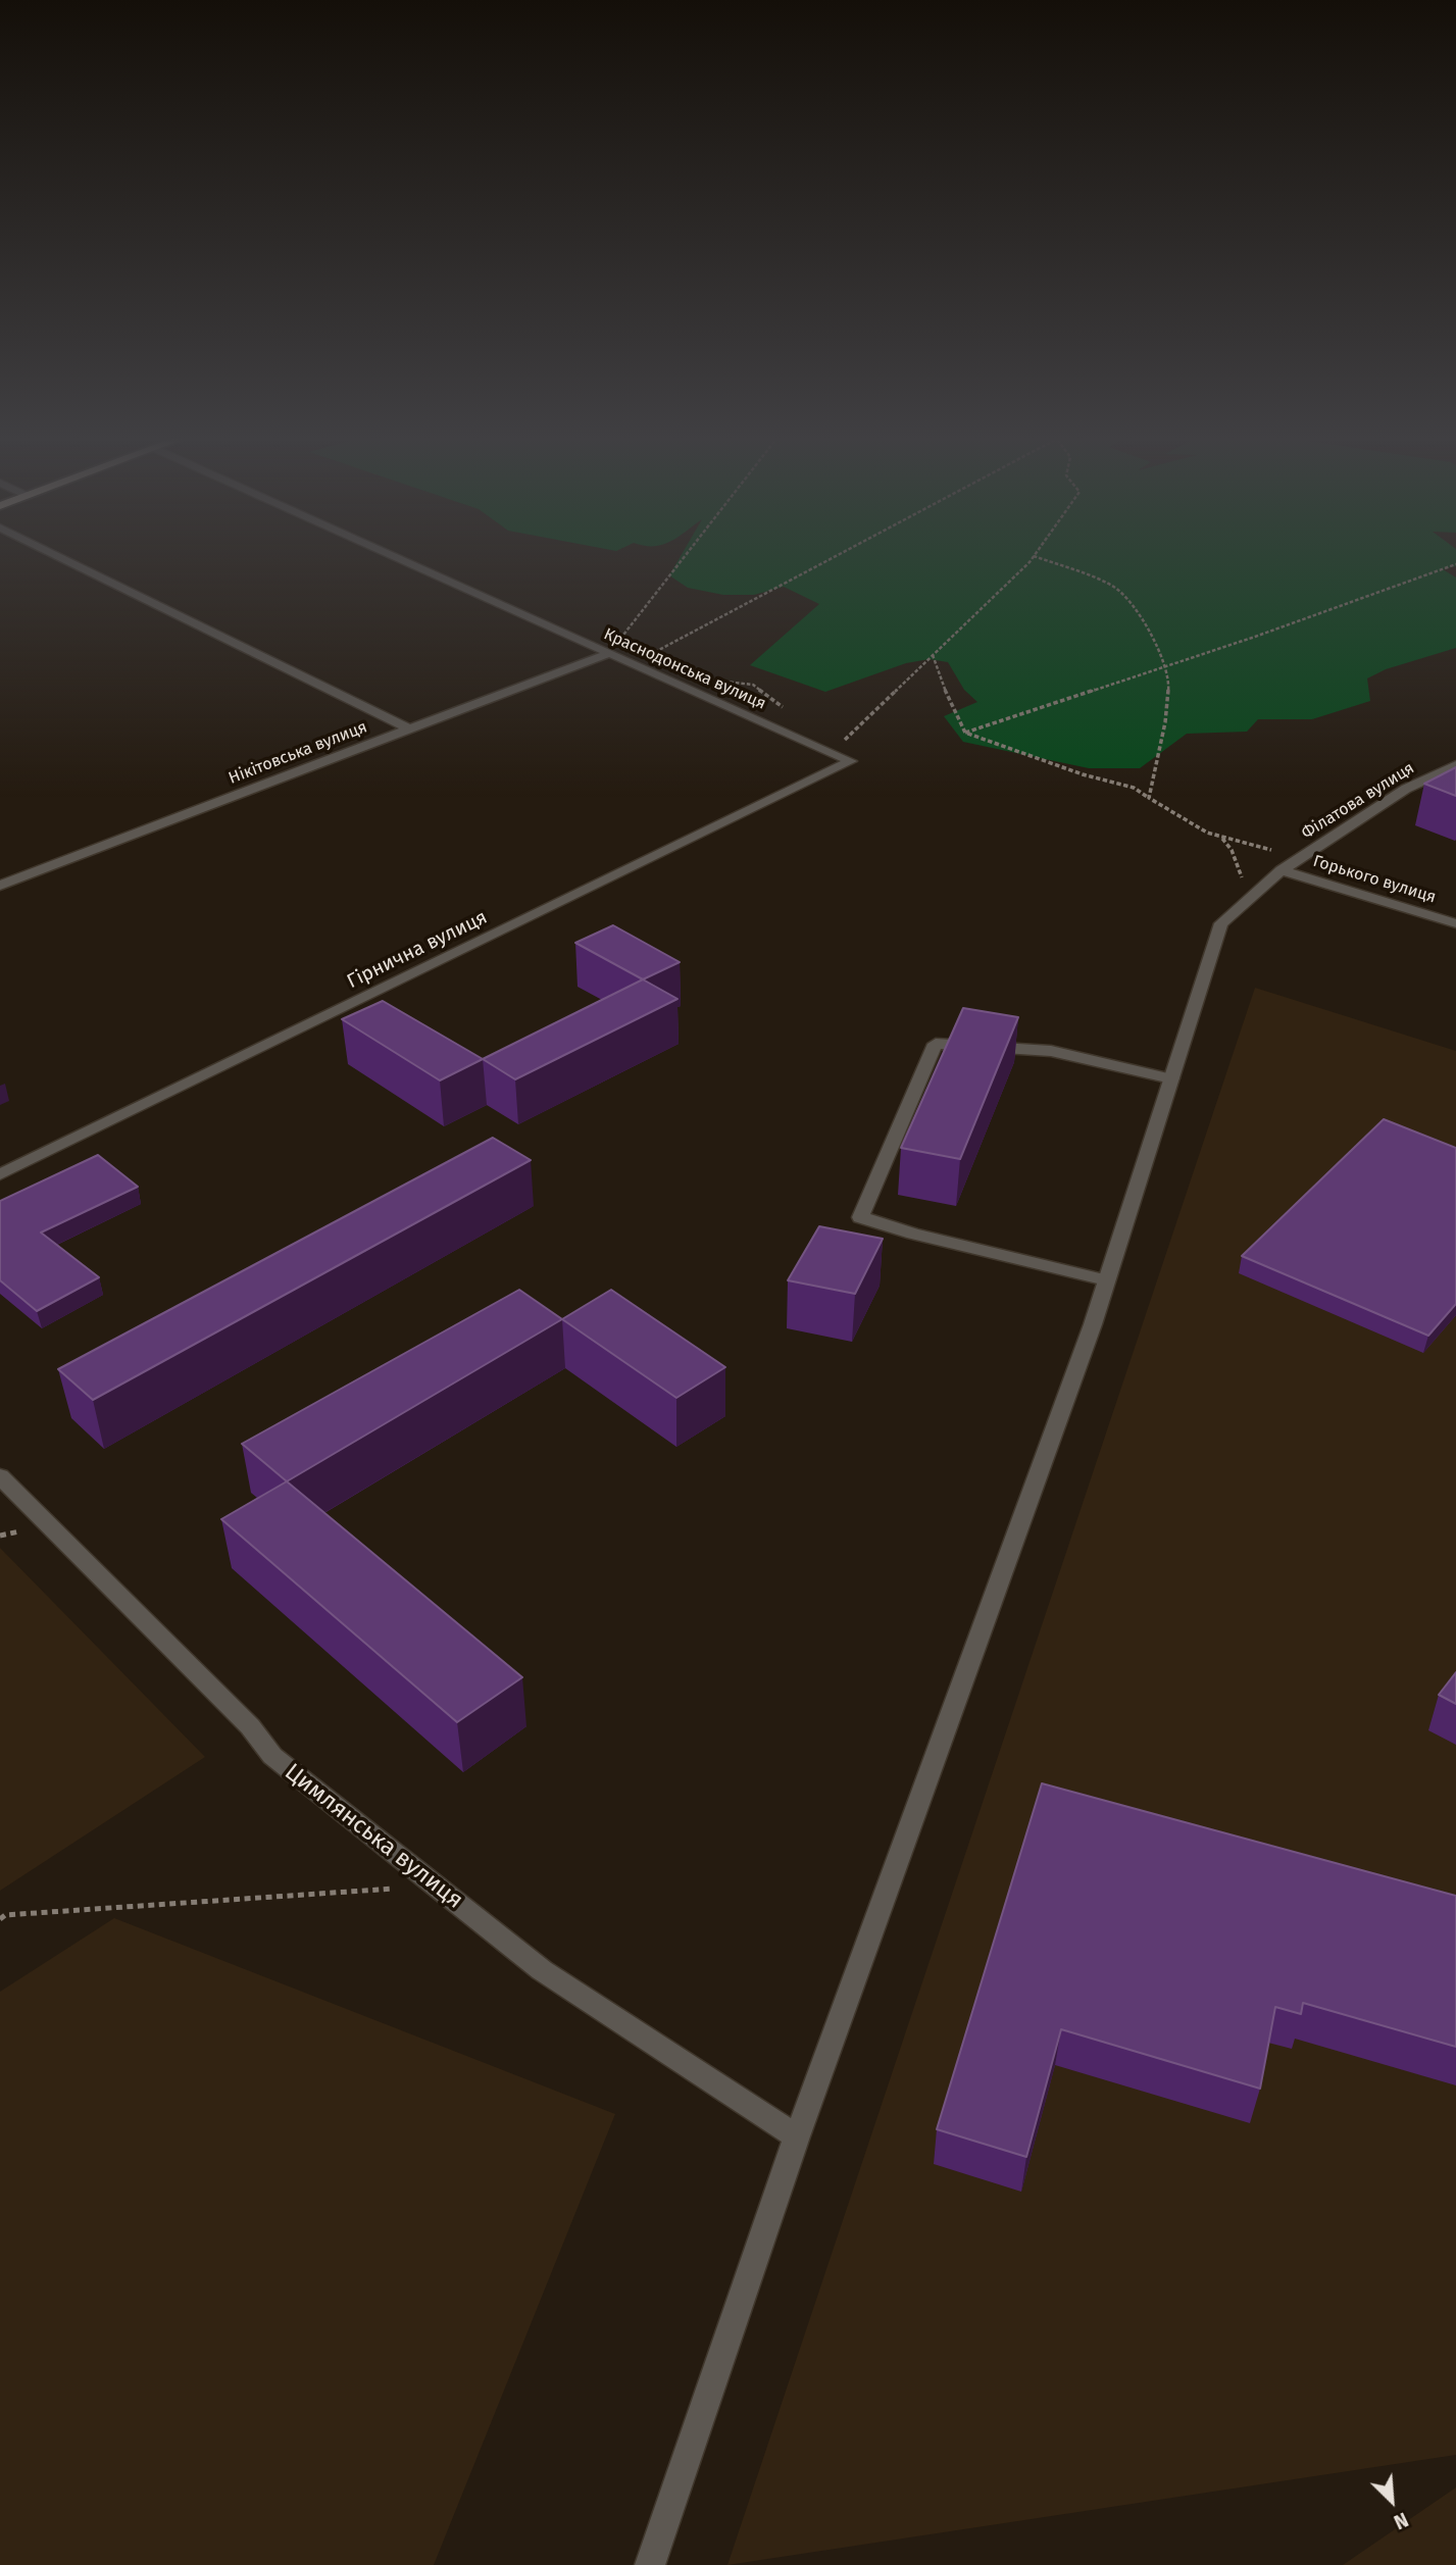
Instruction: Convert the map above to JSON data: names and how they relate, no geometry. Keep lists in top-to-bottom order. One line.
{"streets":{"street":["Краснодонська вулиця","Нікітовська вулиця","Філатова вулиця","Горького вулиця","Гірнична вулиця","Цимлянська вулиця"]},"crossings":[["Краснодонська вулиця","Нікітовська вулиця"],["Краснодонська вулиця","Гірнична вулиця"],["Філатова вулиця","Горького вулиця"],["Філатова вулиця","Цимлянська вулиця"]],"north":"bottom right"}
